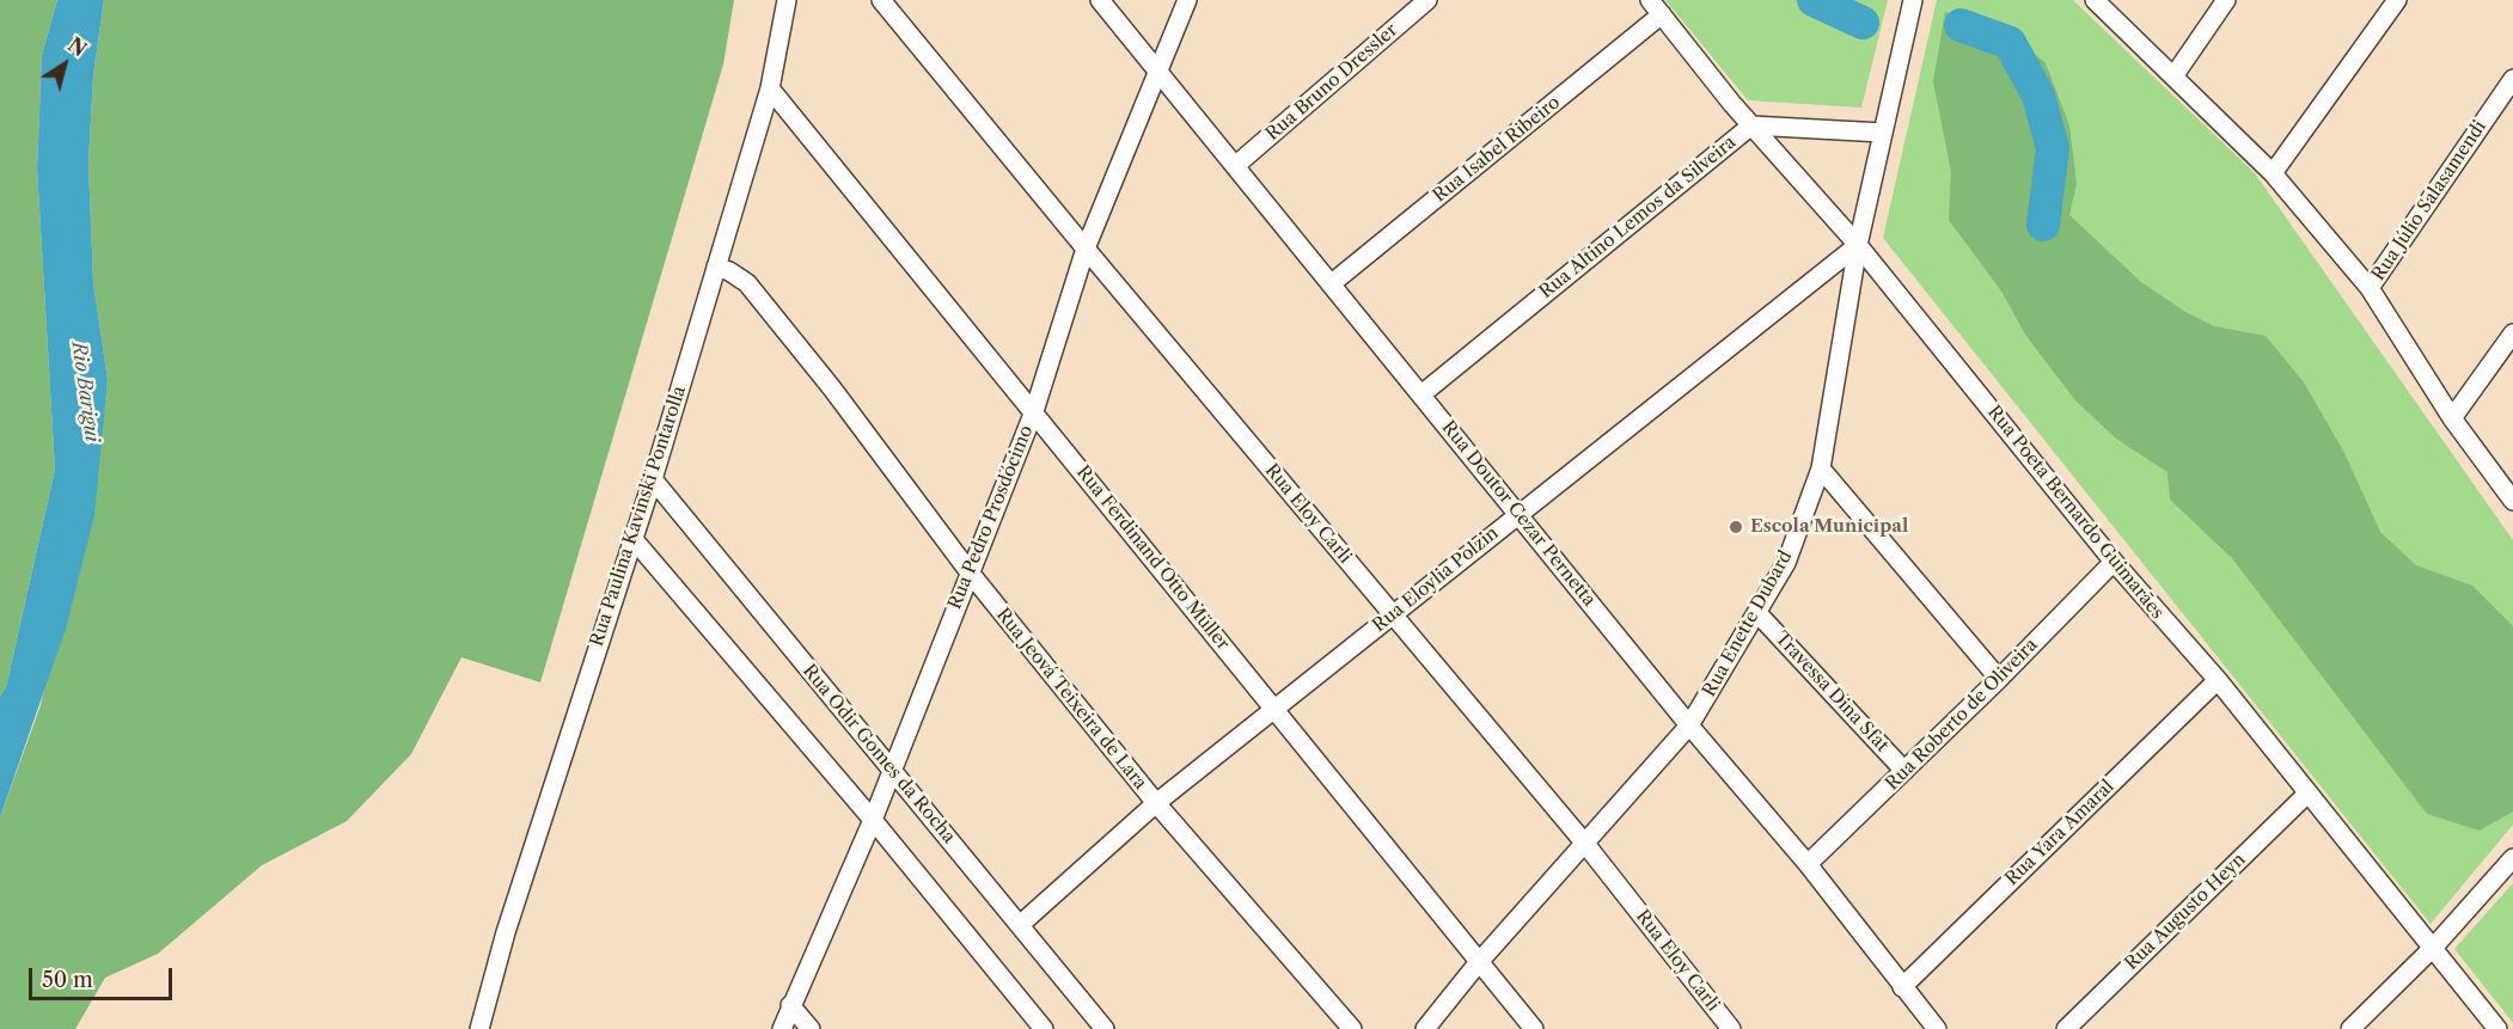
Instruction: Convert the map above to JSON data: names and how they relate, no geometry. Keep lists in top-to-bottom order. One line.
{"streets":{"street":["Rua Bruno Dressler","Rua Isabel Ribeiro","Rua Júlio Salasamendi","Rua Altino Lemos da Silveira","Rua Poeta Bernardo Guimarães","Rua Eloy Carli","Rua Doutor Cezar Pernetta","Rua Paulina Kavinski Pontarolla","Rua Pedro Prosdócimo","Rua Ferdinand Otto Müller","Rua Eloylia Polzin","Rua Enette Dubard","Travessa Dina Sfat","Rua Jeová Teixeira de Lara","Rua Roberto de Oliveira","Rua Odir Gomes da Rocha","Rua Yara Amaral","Rua Augusto Heyn"]},"crossings":[["Rua Bruno Dressler","Rua Doutor Cezar Pernetta"],["Rua Isabel Ribeiro","Rua Poeta Bernardo Guimarães"],["Rua Isabel Ribeiro","Rua Doutor Cezar Pernetta"],["Rua Altino Lemos da Silveira","Rua Poeta Bernardo Guimarães"],["Rua Altino Lemos da Silveira","Rua Doutor Cezar Pernetta"],["Rua Altino Lemos da Silveira","Rua Enette Dubard"],["Rua Poeta Bernardo Guimarães","Rua Eloylia Polzin"],["Rua Poeta Bernardo Guimarães","Rua Enette Dubard"],["Rua Poeta Bernardo Guimarães","Rua Roberto de Oliveira"],["Rua Poeta Bernardo Guimarães","Rua Yara Amaral"],["Rua Poeta Bernardo Guimarães","Rua Augusto Heyn"],["Rua Eloy Carli","Rua Pedro Prosdócimo"],["Rua Eloy Carli","Rua Eloylia Polzin"],["Rua Eloy Carli","Rua Enette Dubard"],["Rua Doutor Cezar Pernetta","Rua Pedro Prosdócimo"],["Rua Doutor Cezar Pernetta","Rua Eloylia Polzin"],["Rua Doutor Cezar Pernetta","Rua Enette Dubard"],["Rua Doutor Cezar Pernetta","Rua Roberto de Oliveira"],["Rua Doutor Cezar Pernetta","Rua Yara Amaral"],["Rua Paulina Kavinski Pontarolla","Rua Ferdinand Otto Müller"],["Rua Paulina Kavinski Pontarolla","Rua Jeová Teixeira de Lara"],["Rua Paulina Kavinski Pontarolla","Rua Odir Gomes da Rocha"],["Rua Pedro Prosdócimo","Rua Ferdinand Otto Müller"],["Rua Pedro Prosdócimo","Rua Jeová Teixeira de Lara"],["Rua Pedro Prosdócimo","Rua Odir Gomes da Rocha"],["Rua Ferdinand Otto Müller","Rua Eloylia Polzin"],["Rua Ferdinand Otto Müller","Rua Enette Dubard"],["Rua Eloylia Polzin","Rua Enette Dubard"],["Rua Eloylia Polzin","Rua Jeová Teixeira de Lara"],["Rua Eloylia Polzin","Rua Odir Gomes da Rocha"],["Rua Enette Dubard","Travessa Dina Sfat"],["Travessa Dina Sfat","Rua Roberto de Oliveira"]],"water":["Rio Barigui"],"places":["Escola Municipal"],"scale_bar":"50 m","north":"top right"}
